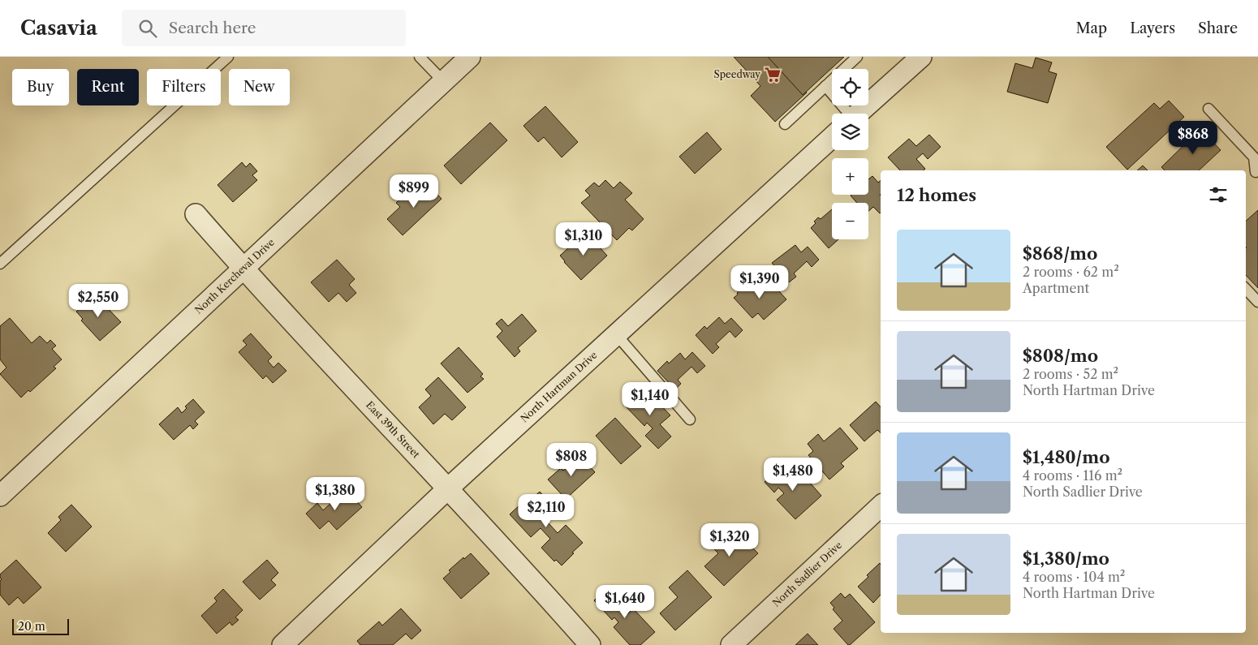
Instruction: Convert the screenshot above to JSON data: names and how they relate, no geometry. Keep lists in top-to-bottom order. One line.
{"streets":{"street":["North Kercheval Drive","North Hartman Drive","East 39th Street","North Sadlier Drive"]},"crossings":[["North Kercheval Drive","East 39th Street"],["North Hartman Drive","East 39th Street"]],"places":{"supermarket":["Speedway"]},"scale_bar":"20 m","page":{"header":"Casavia","search":"Search here","nav":["Map","Layers","Share"],"map_buttons":["+","−"],"chip":["Buy","Rent","Filters","New"],"price":["$868","$899","$1,310","$1,390","$2,550","$1,140","$808","$1,480","$1,380","$2,110","$1,320","$1,640"],"heading":"12 homes","list":[{"name":"$868/mo","note":"2 rooms · 62 m² · Apartment"},{"name":"$808/mo","note":"2 rooms · 52 m² · North Hartman Drive"},{"name":"$1,480/mo","note":"4 rooms · 116 m² · North Sadlier Drive"},{"name":"$1,380/mo","note":"4 rooms · 104 m² · North Hartman Drive"}],"scale":"20 m"}}
